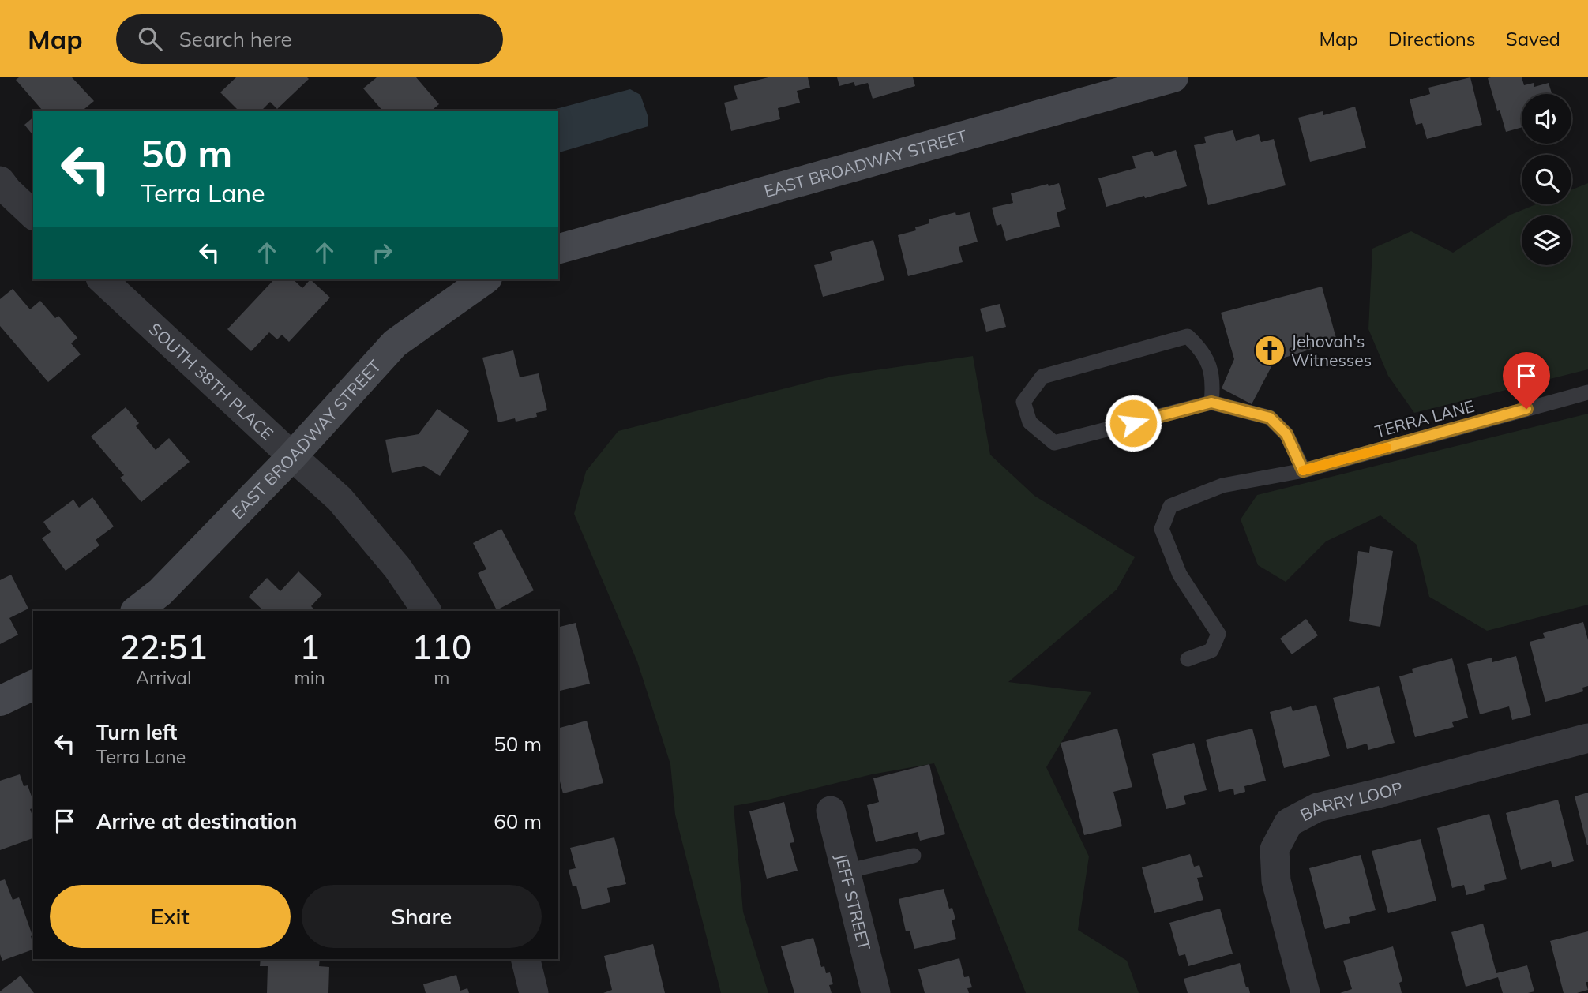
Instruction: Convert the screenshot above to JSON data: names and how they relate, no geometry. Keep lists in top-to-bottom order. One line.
{"streets":{"street":["EAST BROADWAY STREET","SOUTH 38TH PLACE","BARRY LOOP","JEFF STREET"],"lane":["TERRA LANE"]},"crossings":[["EAST BROADWAY STREET","SOUTH 38TH PLACE"]],"places":{"church":["Jehovah's Witnesses"]},"page":{"header":"Map","search":"Search here","nav":["Map","Directions","Saved"],"turn":["50 m","Terra Lane"],"eta":["22:51","Arrival","1","min","110","m"],"list":[{"name":"Turn left","note":"Terra Lane","value":"50 m"},{"name":"Arrive at destination","value":"60 m"}],"buttons":["Exit","Share"]}}
